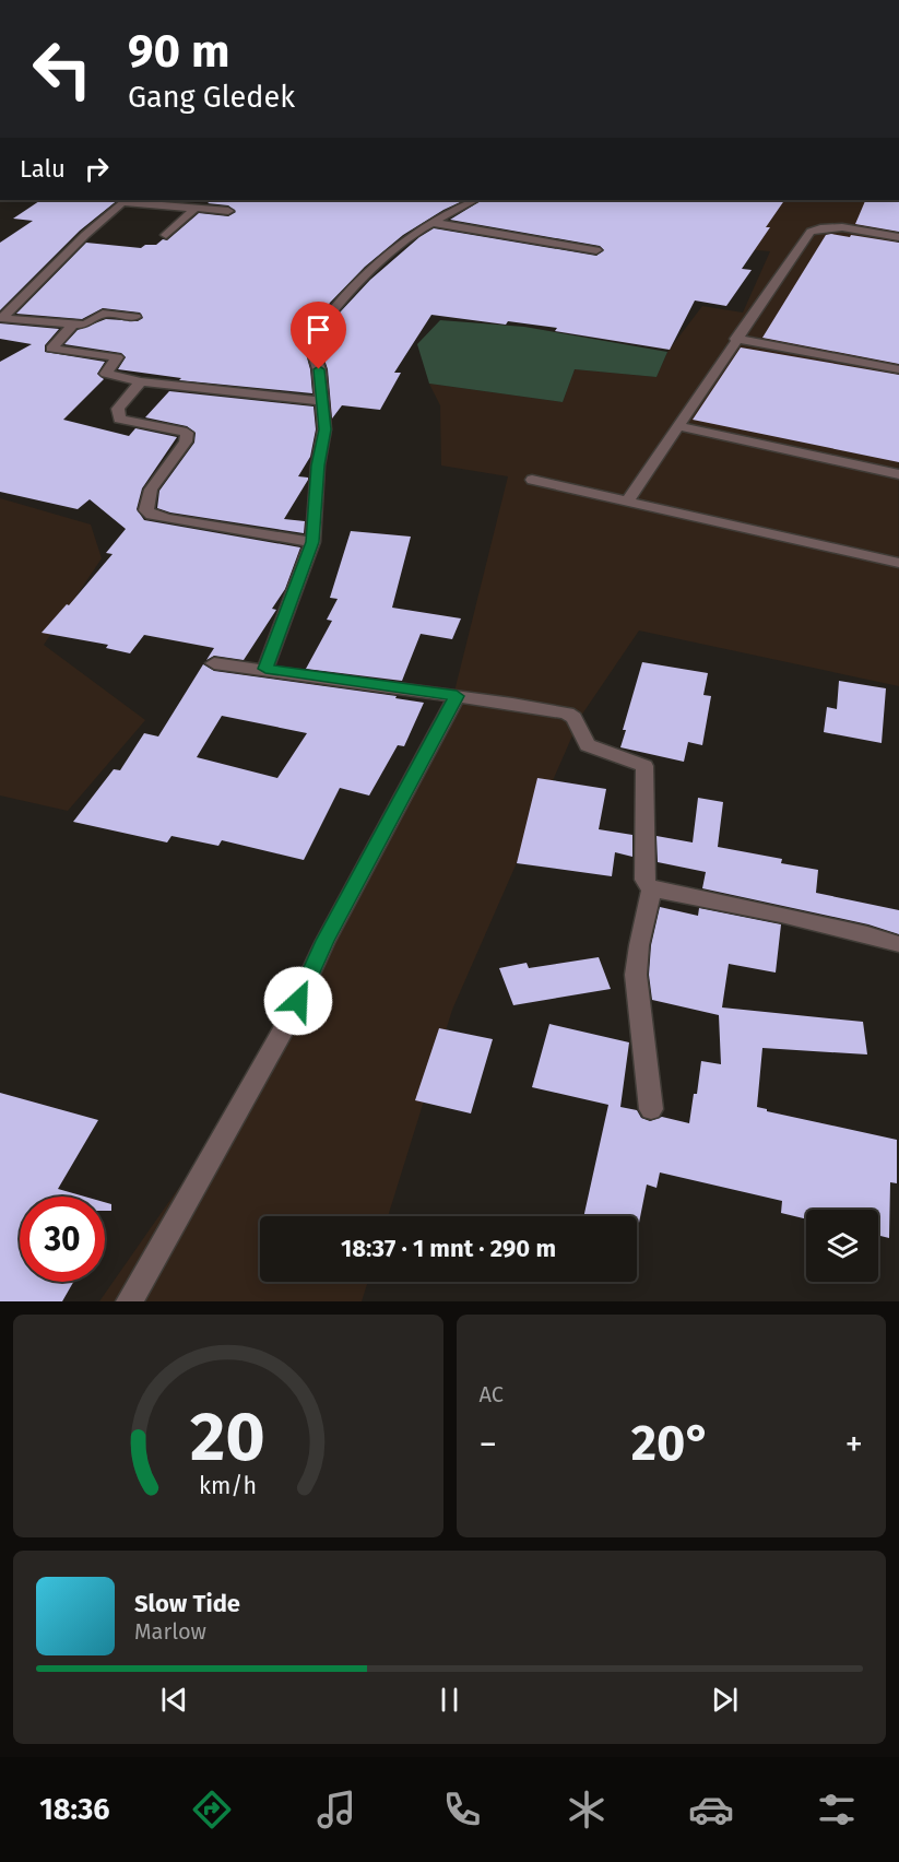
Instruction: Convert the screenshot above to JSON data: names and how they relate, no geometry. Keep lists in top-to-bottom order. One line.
{"page":{"turn":["90 m","Gang Gledek"],"then":"Lalu","limit":"30","trip":"18:37 · 1 mnt · 290 m","tile":"AC","heat":["−","20°","+"],"song":["Slow Tide","Marlow"],"tabs":"18:36","gauge":["20","km/h"]}}
